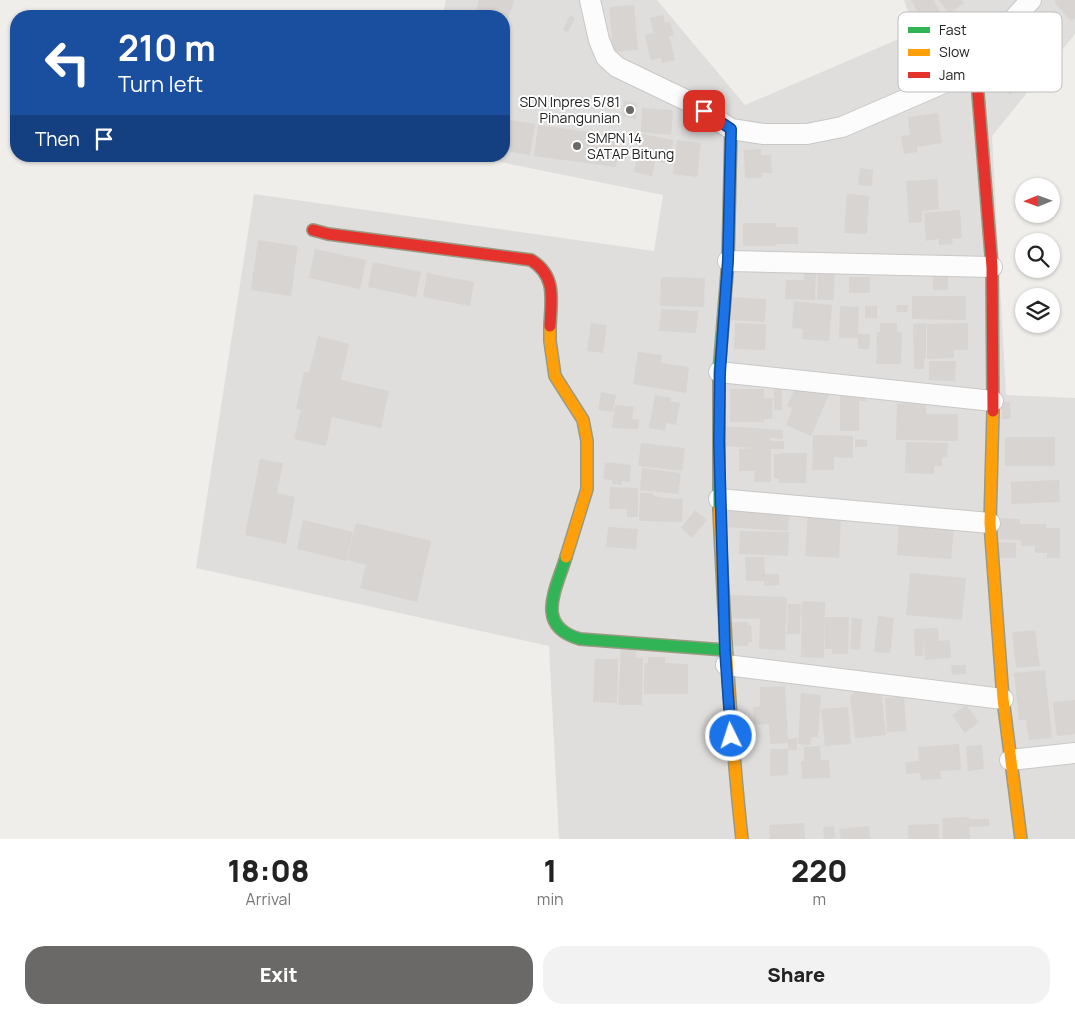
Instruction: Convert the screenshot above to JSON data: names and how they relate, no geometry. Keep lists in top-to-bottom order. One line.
{"places":["SDN Inpres 5/81 Pinangunian","SMPN 14 SATAP Bitung"],"legend":["Fast","Slow","Jam"],"north":"left","page":{"turn":["210 m","Turn left"],"then":"Then","eta":["18:08","Arrival","1","min","220","m"],"buttons":["Exit","Share"]}}
